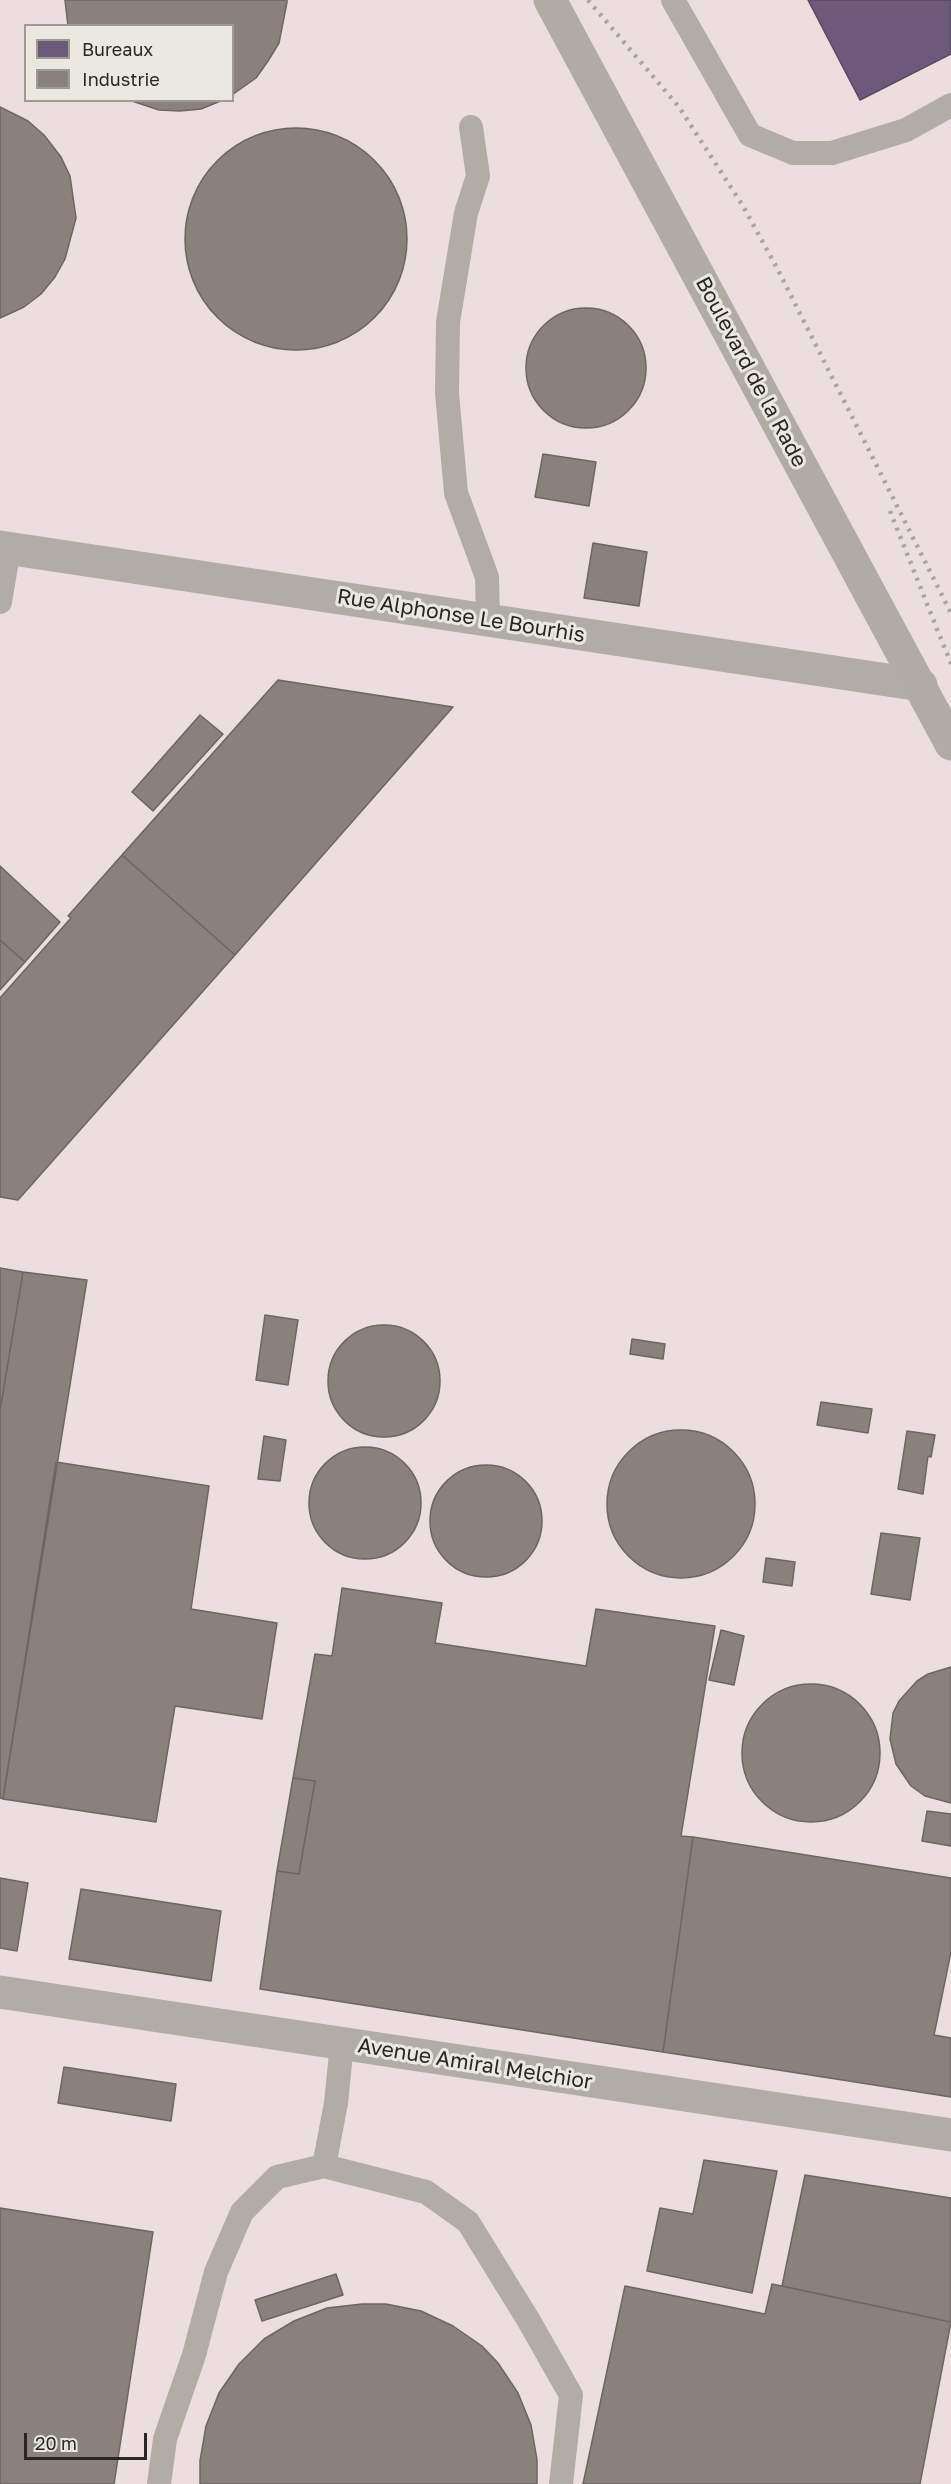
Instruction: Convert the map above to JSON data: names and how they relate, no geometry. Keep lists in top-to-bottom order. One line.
{"streets":{"street":["Boulevard de la Rade","Rue Alphonse Le Bourhis","Avenue Amiral Melchior"]},"crossings":[["Boulevard de la Rade","Rue Alphonse Le Bourhis"]],"legend":["Bureaux","Industrie"],"scale_bar":"20 m"}
